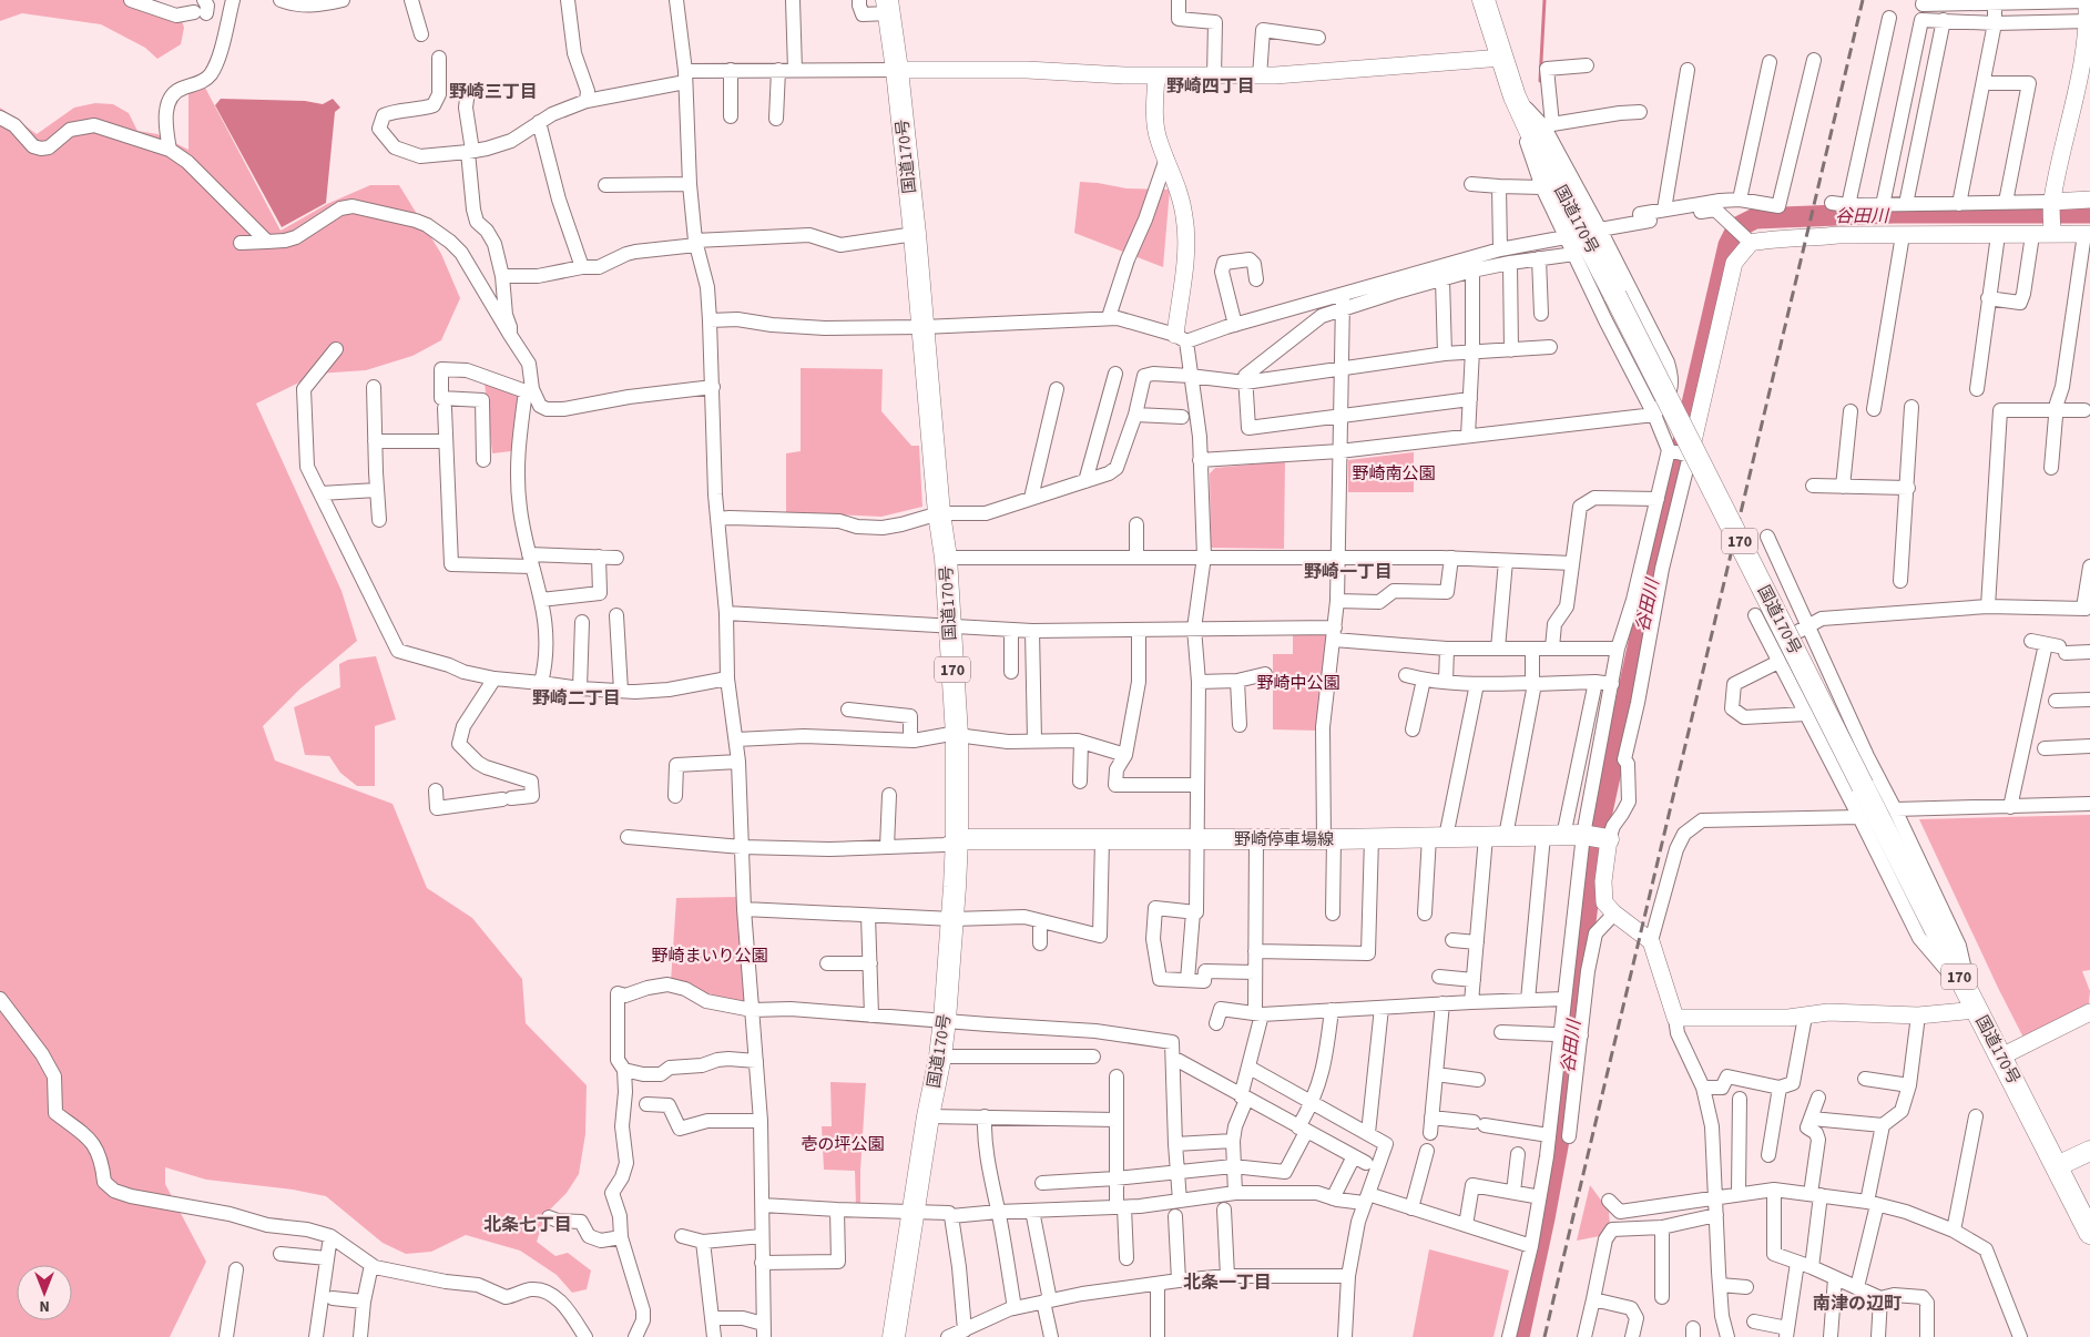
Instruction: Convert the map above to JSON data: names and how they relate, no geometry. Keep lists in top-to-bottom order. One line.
{"streets":{"highway":["国道170号","170"],"main road":["野崎停車場線"]},"crossings":[["国道170号","野崎停車場線"]],"districts":["野崎四丁目","野崎三丁目","野崎一丁目","野崎二丁目","北条七丁目","北条一丁目","南津の辺町"],"water":["谷田川"],"parks":["野崎南公園","野崎中公園","野崎まいり公園","壱の坪公園"],"north":"bottom"}
